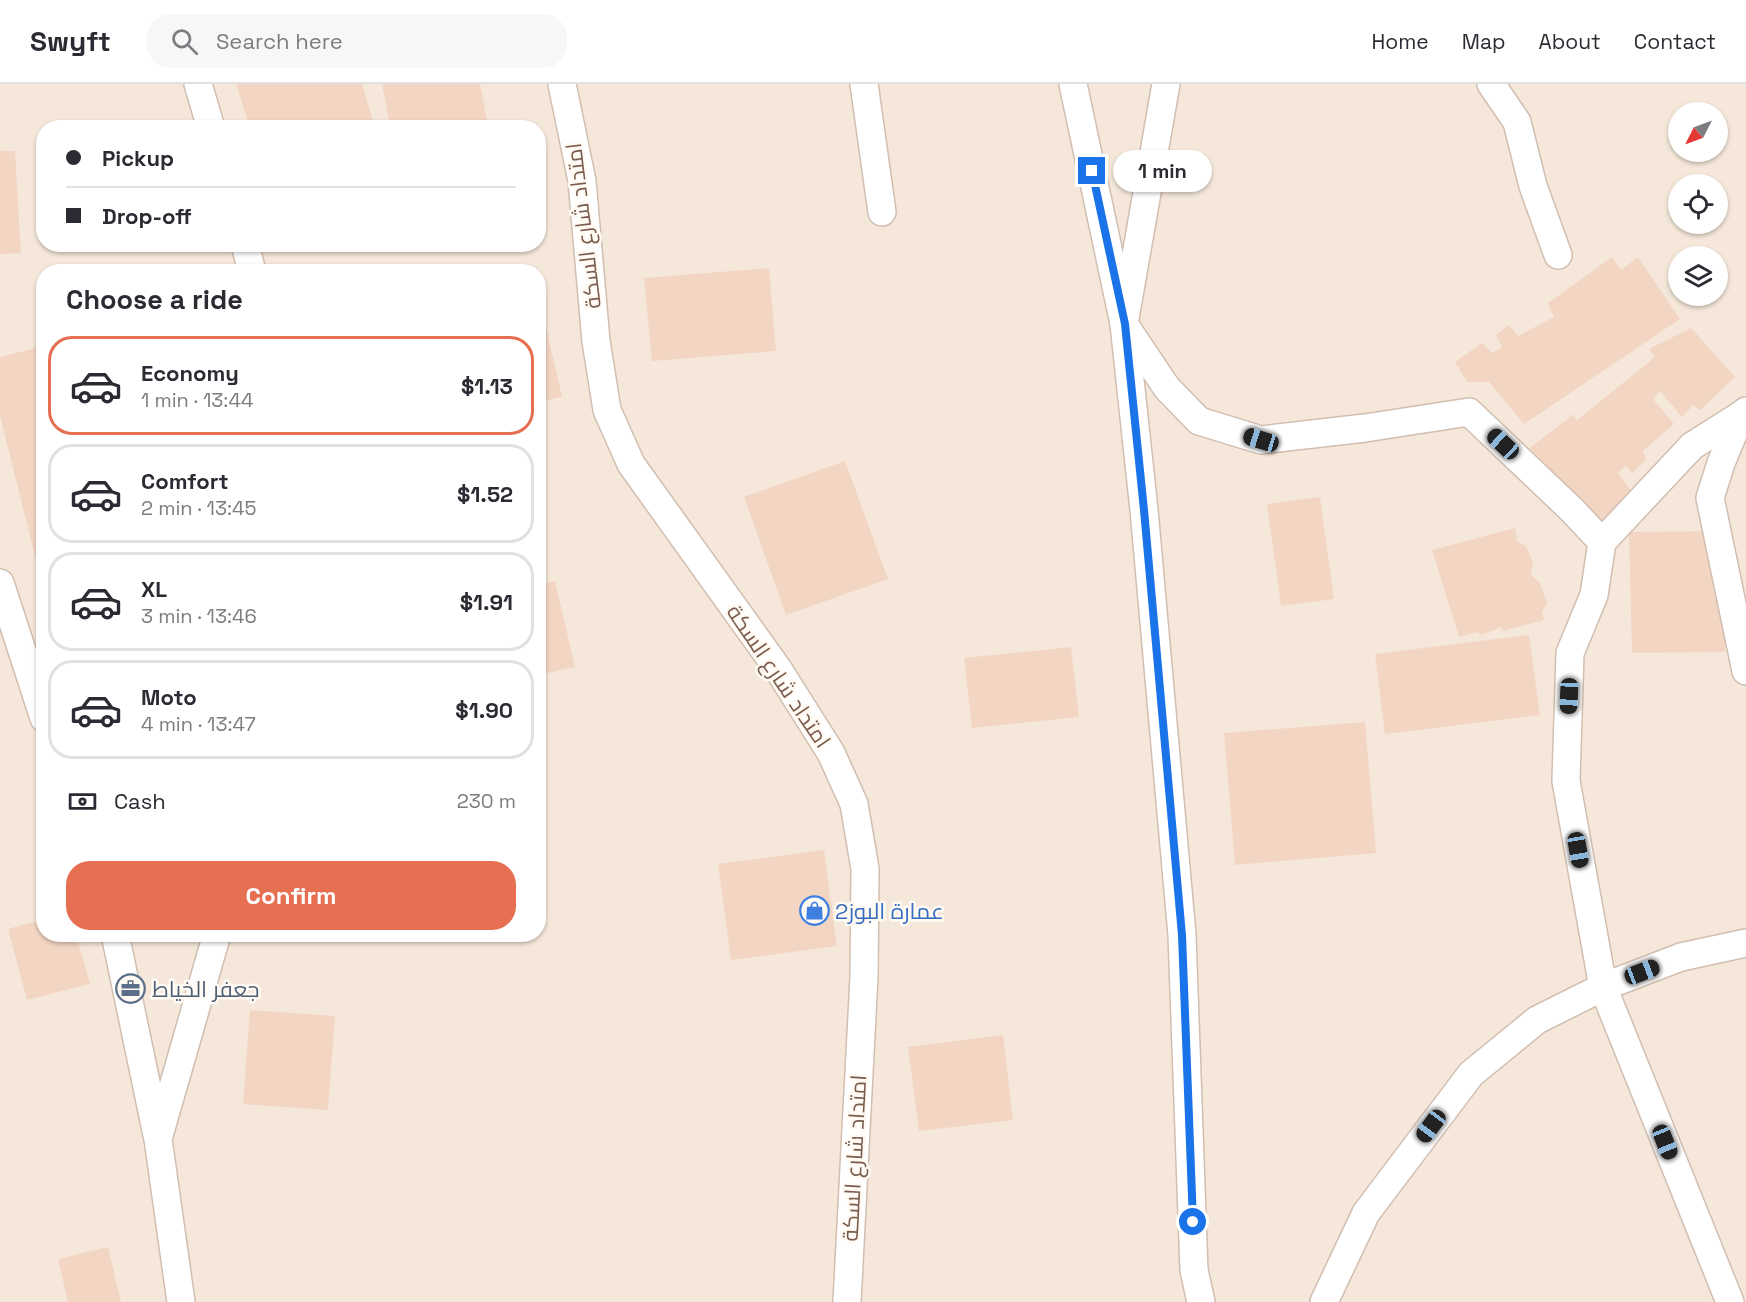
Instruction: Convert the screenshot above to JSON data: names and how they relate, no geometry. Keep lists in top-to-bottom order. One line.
{"streets":{"street":["امتداد شارع السكة"]},"places":{"shop":["عمارة البوز2"],"office":["جعفر الخياط"]},"north":"bottom left","page":{"header":"Swyft","search":"Search here","nav":["Home","Map","About","Contact"],"banner":["Pickup","Drop-off"],"bubble":"1 min","heading":"Choose a ride","list":[{"name":"Economy","note":"1 min · 13:44","value":"$1.13"},{"name":"Comfort","note":"2 min · 13:45","value":"$1.52"},{"name":"XL","note":"3 min · 13:46","value":"$1.91"},{"name":"Moto","note":"4 min · 13:47","value":"$1.90"}],"pay":["Cash","230 m"],"buttons":"Confirm"}}
